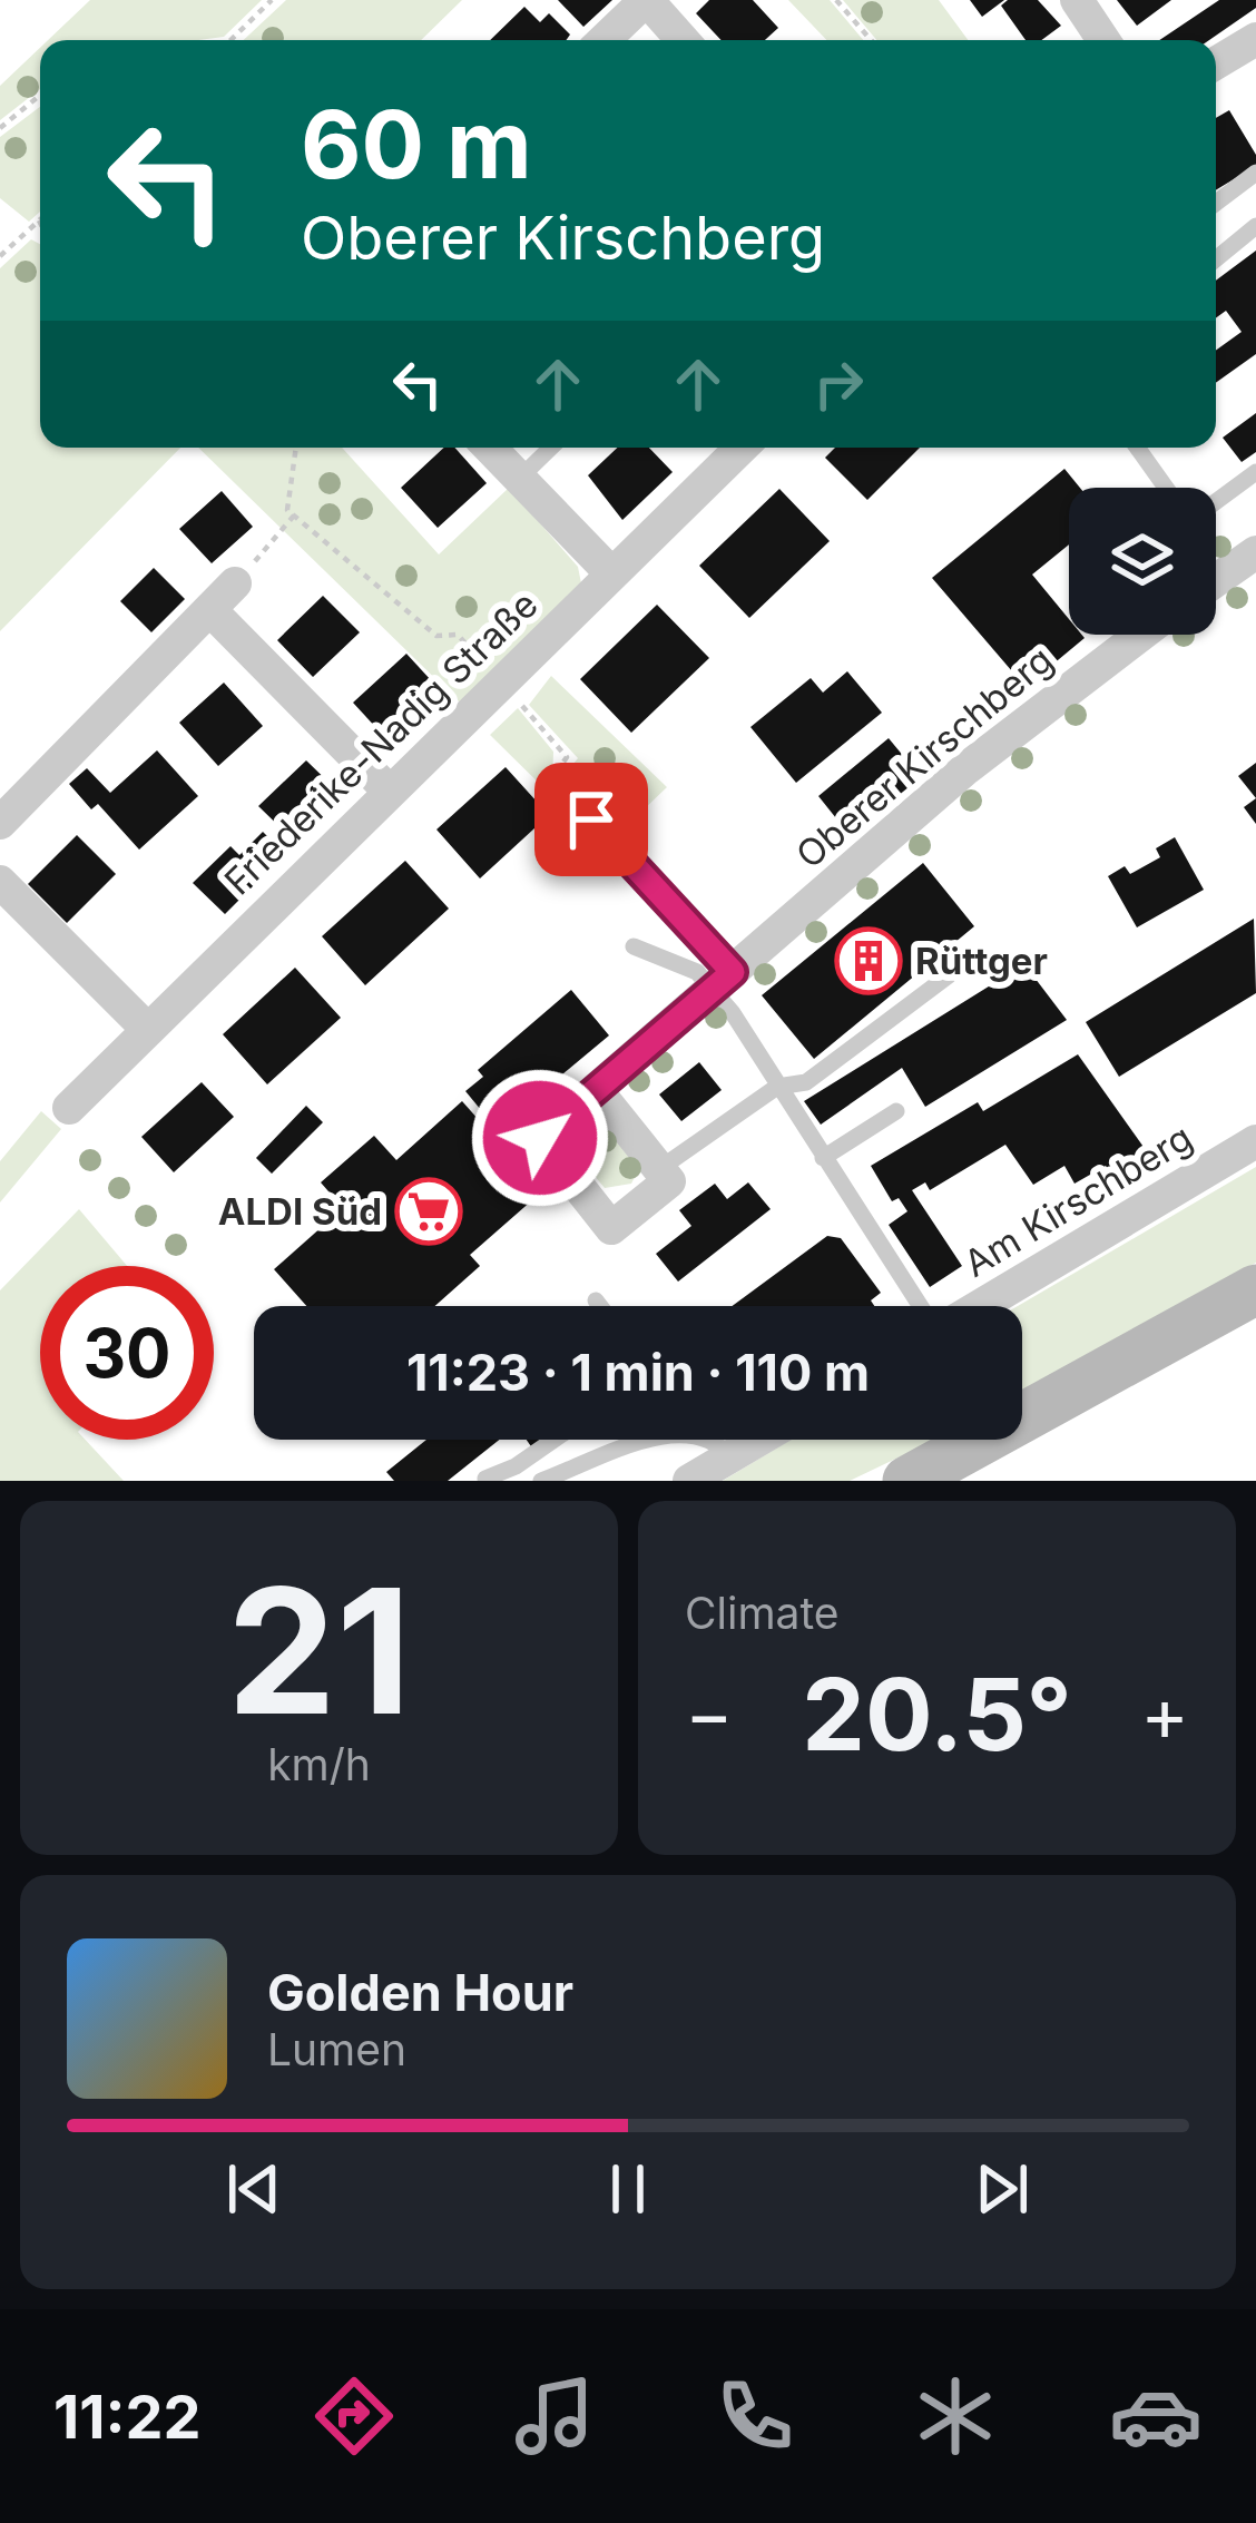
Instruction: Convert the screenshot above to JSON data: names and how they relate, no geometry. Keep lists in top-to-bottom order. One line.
{"streets":{"street":["Friederike-Nadig Straße","Oberer Kirschberg","Am Kirschberg"]},"places":{"building":["Rüttger"],"supermarket":["ALDI Süd"]},"page":{"turn":["60 m","Oberer Kirschberg"],"limit":"30","trip":"11:23 · 1 min · 110 m","tile":[["21","km/h"],"Climate"],"heat":["−","20.5°","+"],"song":["Golden Hour","Lumen"],"tabs":"11:22"}}
